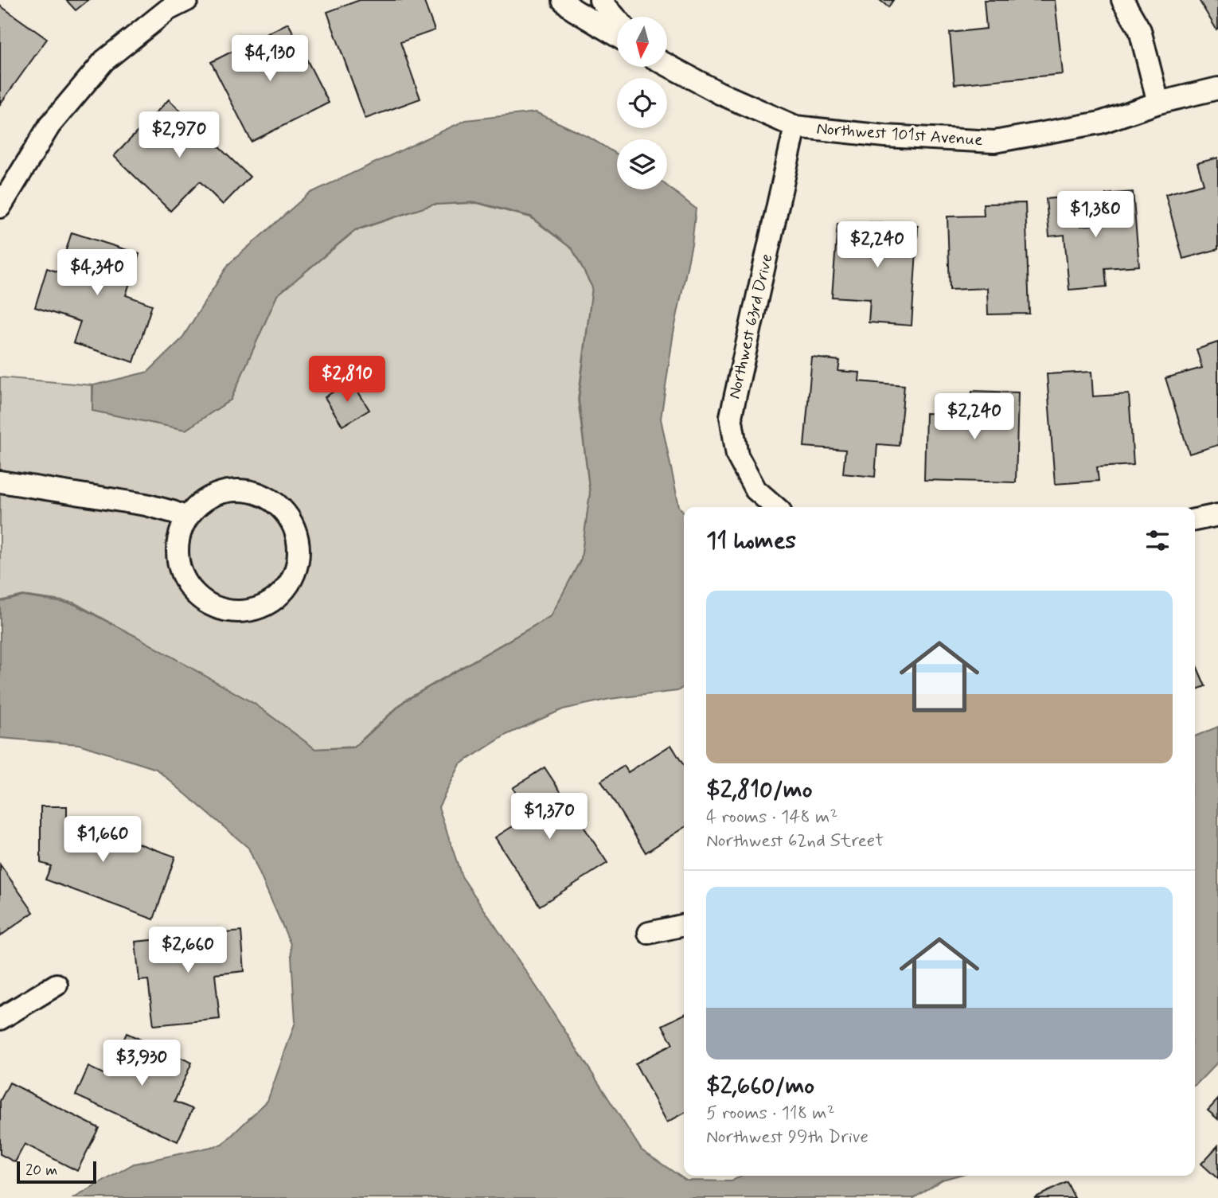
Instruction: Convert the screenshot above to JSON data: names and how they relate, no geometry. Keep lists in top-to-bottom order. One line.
{"streets":{"street":["Northwest 101st Avenue","Northwest 63rd Drive"]},"crossings":[["Northwest 101st Avenue","Northwest 63rd Drive"]],"scale_bar":"20 m","north":"bottom","page":{"price":["$4,130","$2,970","$1,380","$2,240","$4,340","$2,810","$2,240","$1,370","$1,660","$2,660","$3,930"],"heading":"11 homes","list":[{"name":"$2,810/mo","note":"4 rooms · 148 m² · Northwest 62nd Street"},{"name":"$2,660/mo","note":"5 rooms · 118 m² · Northwest 99th Drive"}],"scale":"20 m"}}
